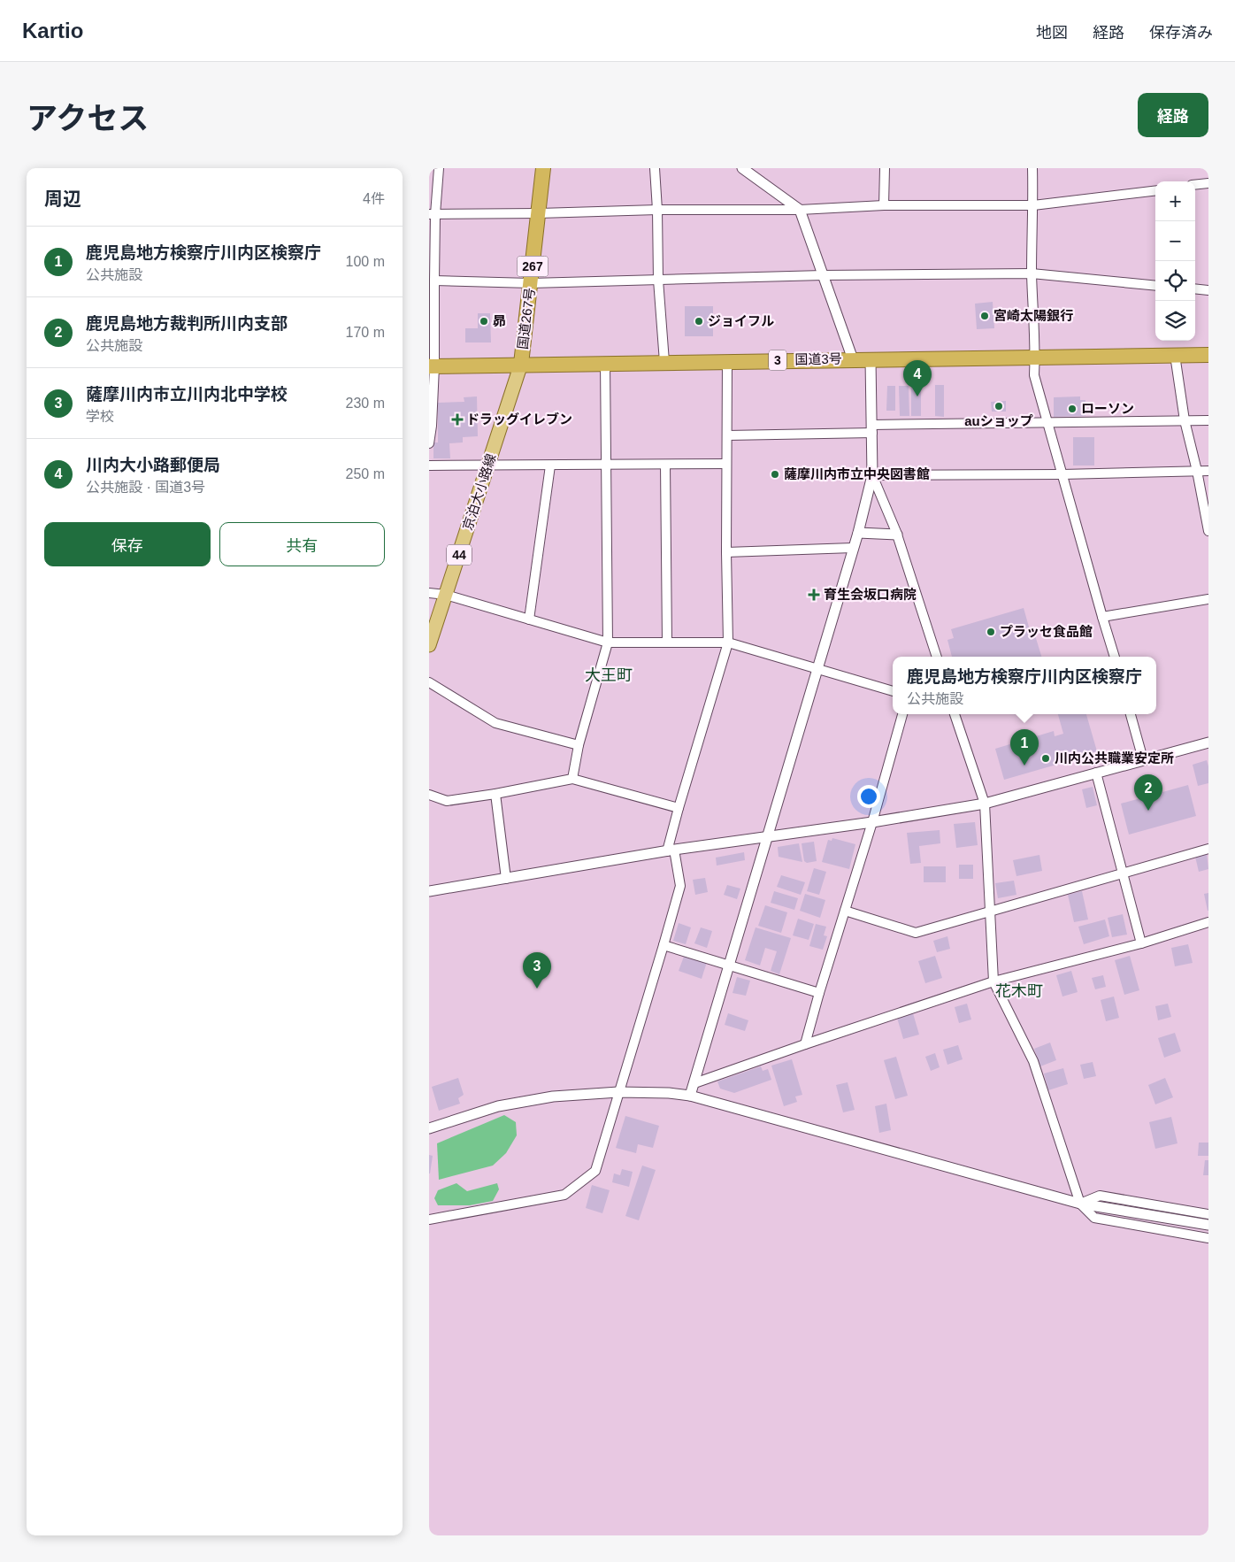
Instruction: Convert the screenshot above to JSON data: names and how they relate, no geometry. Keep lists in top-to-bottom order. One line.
{"streets":{"highway":["267","国道267号","国道3号","3"],"main road":["京泊大小路線","44"]},"crossings":[["国道267号","国道3号"],["国道267号","京泊大小路線"],["国道3号","京泊大小路線"]],"districts":["大王町","花木町"],"places":{"other":["宮崎太陽銀行","昴","ジョイフル","auショップ","ローソン","薩摩川内市立中央図書館","プラッセ食品館","川内公共職業安定所"],"health":["ドラッグイレブン","育生会坂口病院"]},"page":{"header":"Kartio","nav":["地図","経路","保存済み"],"title":"アクセス","buttons":["経路",["保存","共有"]],"heading":["周辺","4件"],"map_buttons":["+","−"],"list":[{"mark":"1","name":"鹿児島地方検察庁川内区検察庁","note":"公共施設","value":"100 m"},{"mark":"2","name":"鹿児島地方裁判所川内支部","note":"公共施設","value":"170 m"},{"mark":"3","name":"薩摩川内市立川内北中学校","note":"学校","value":"230 m"},{"mark":"4","name":"川内大小路郵便局","note":"公共施設 · 国道3号","value":"250 m"}],"pins":["4","1","2","3"],"popup":["鹿児島地方検察庁川内区検察庁","公共施設"]}}
